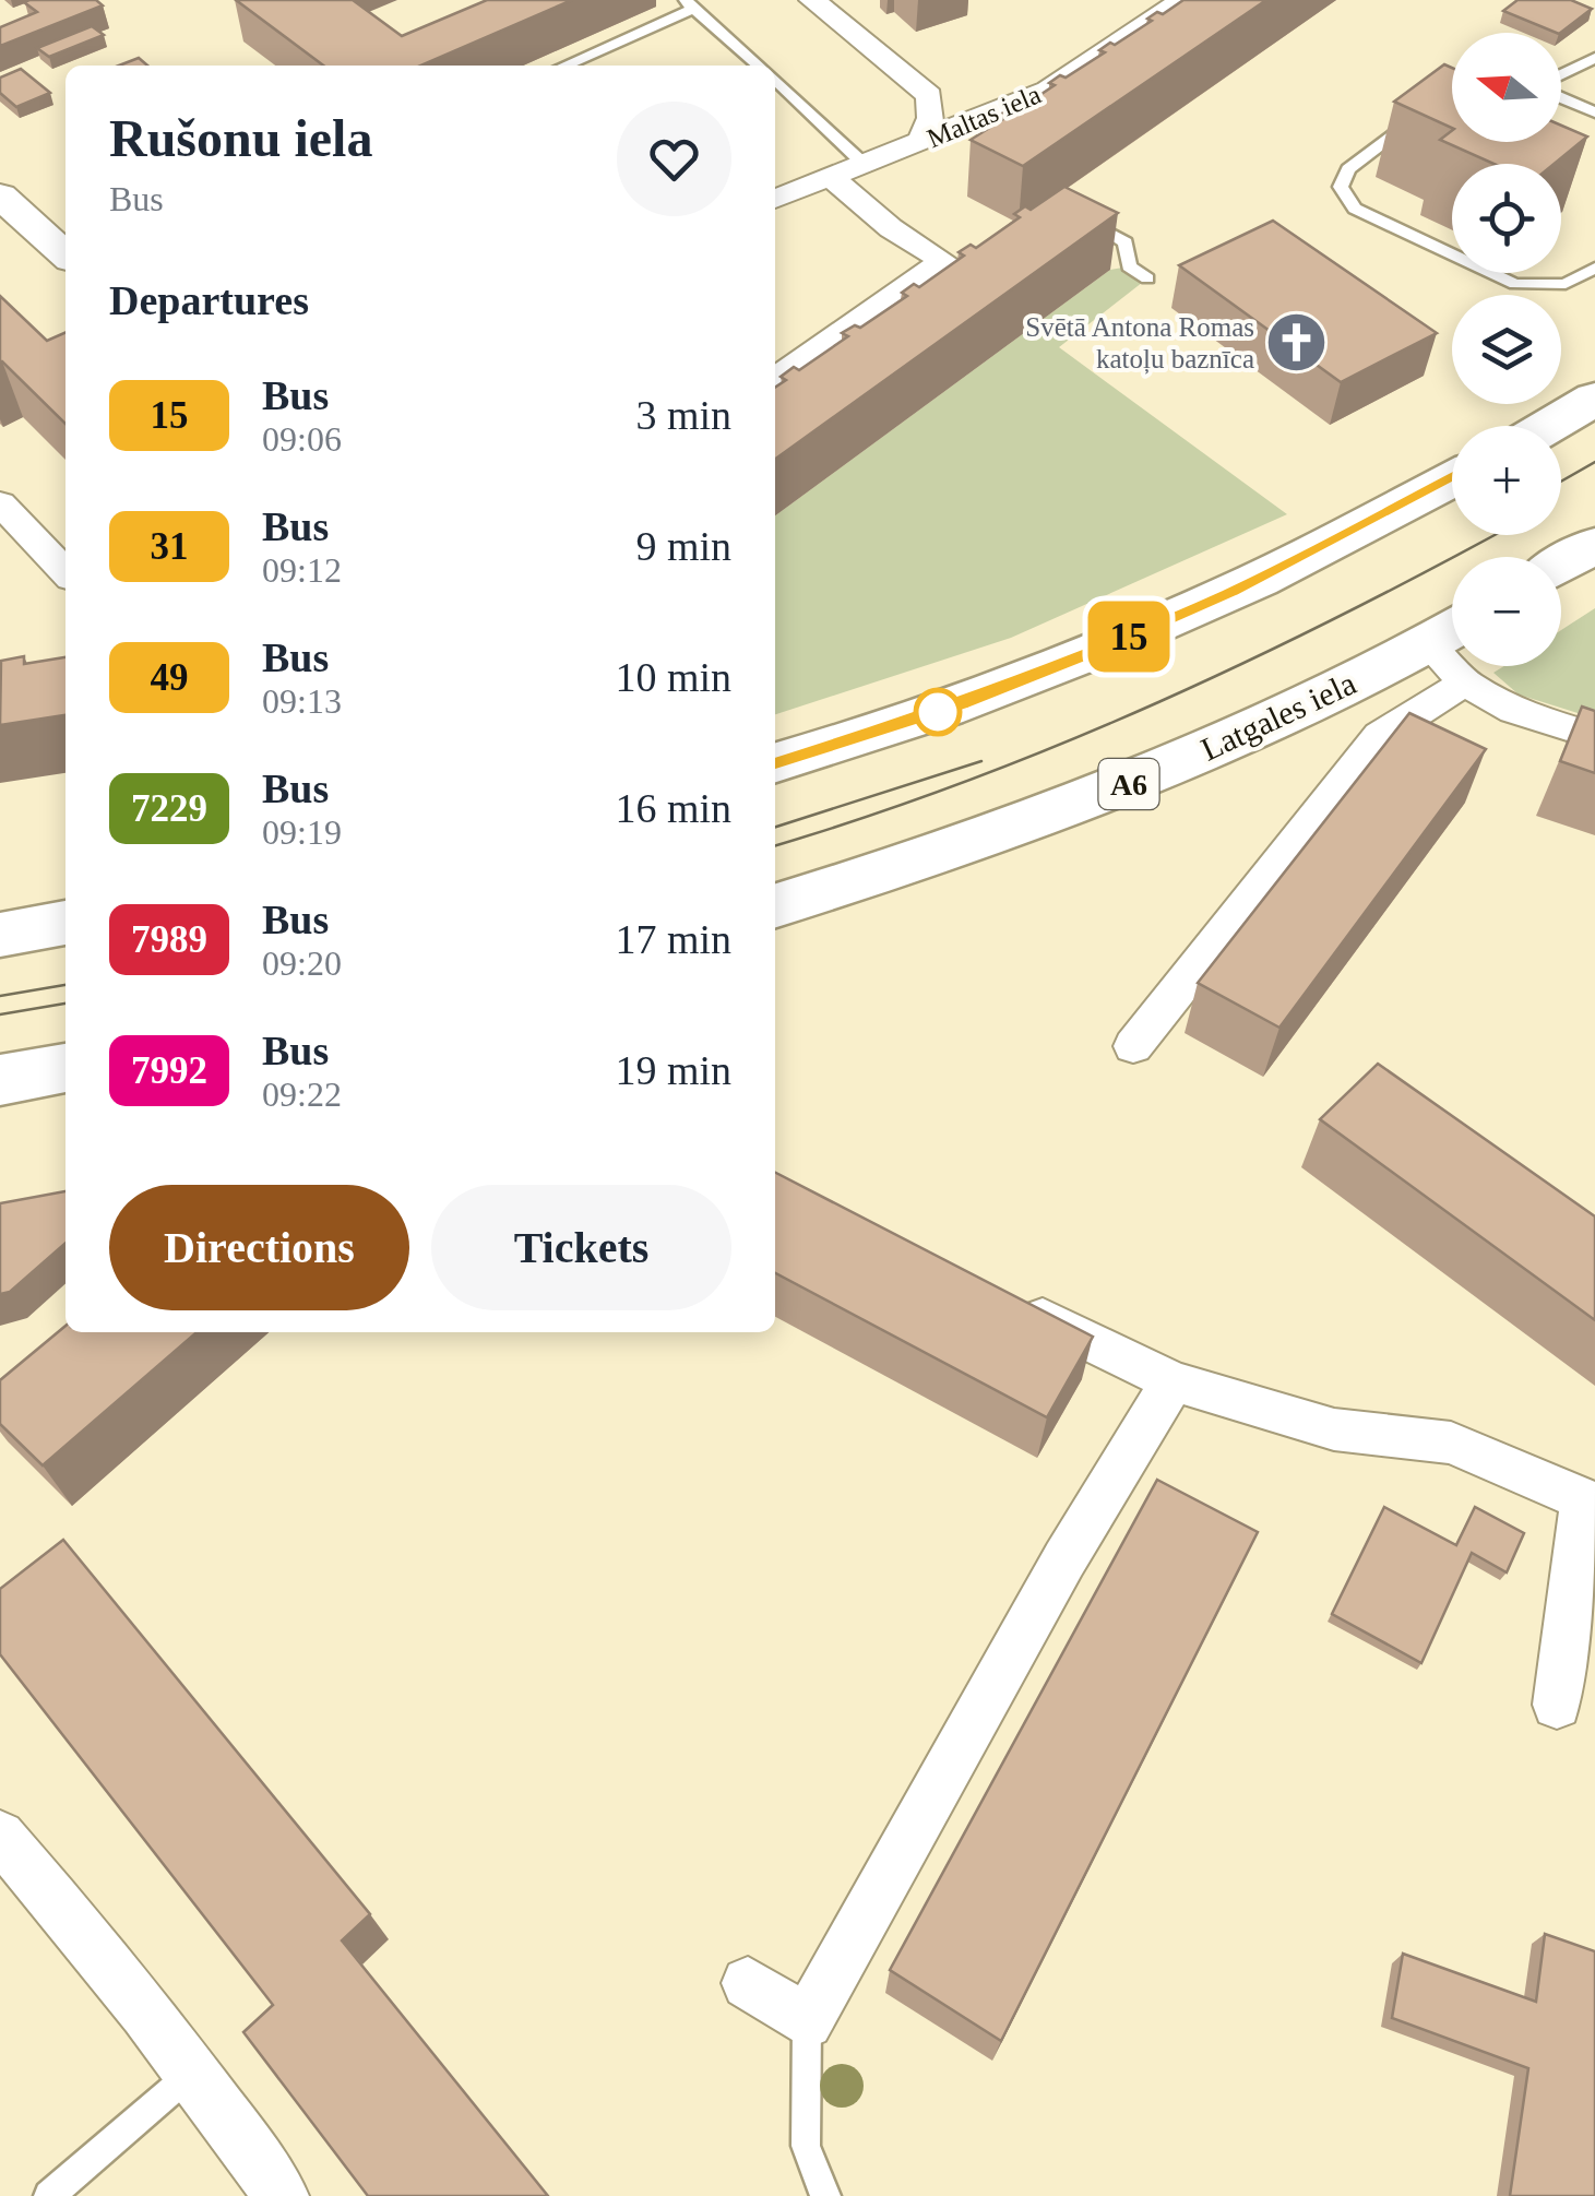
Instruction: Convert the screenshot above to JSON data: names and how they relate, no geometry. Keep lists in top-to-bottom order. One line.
{"streets":{"highway":["Latgales iela","A6"],"street":["Maltas iela"]},"places":{"church":["Svētā Antona Romas katoļu baznīca"]},"lines":["bus line 15"],"north":"left","page":{"on_map":"15","map_buttons":["+","−"],"heading":[["Rušonu iela","Bus"],"Departures"],"list":[{"mark":"15","name":"Bus","note":"09:06","value":"3 min"},{"mark":"31","name":"Bus","note":"09:12","value":"9 min"},{"mark":"49","name":"Bus","note":"09:13","value":"10 min"},{"mark":"7229","name":"Bus","note":"09:19","value":"16 min"},{"mark":"7989","name":"Bus","note":"09:20","value":"17 min"},{"mark":"7992","name":"Bus","note":"09:22","value":"19 min"}],"buttons":["Directions","Tickets"]}}
